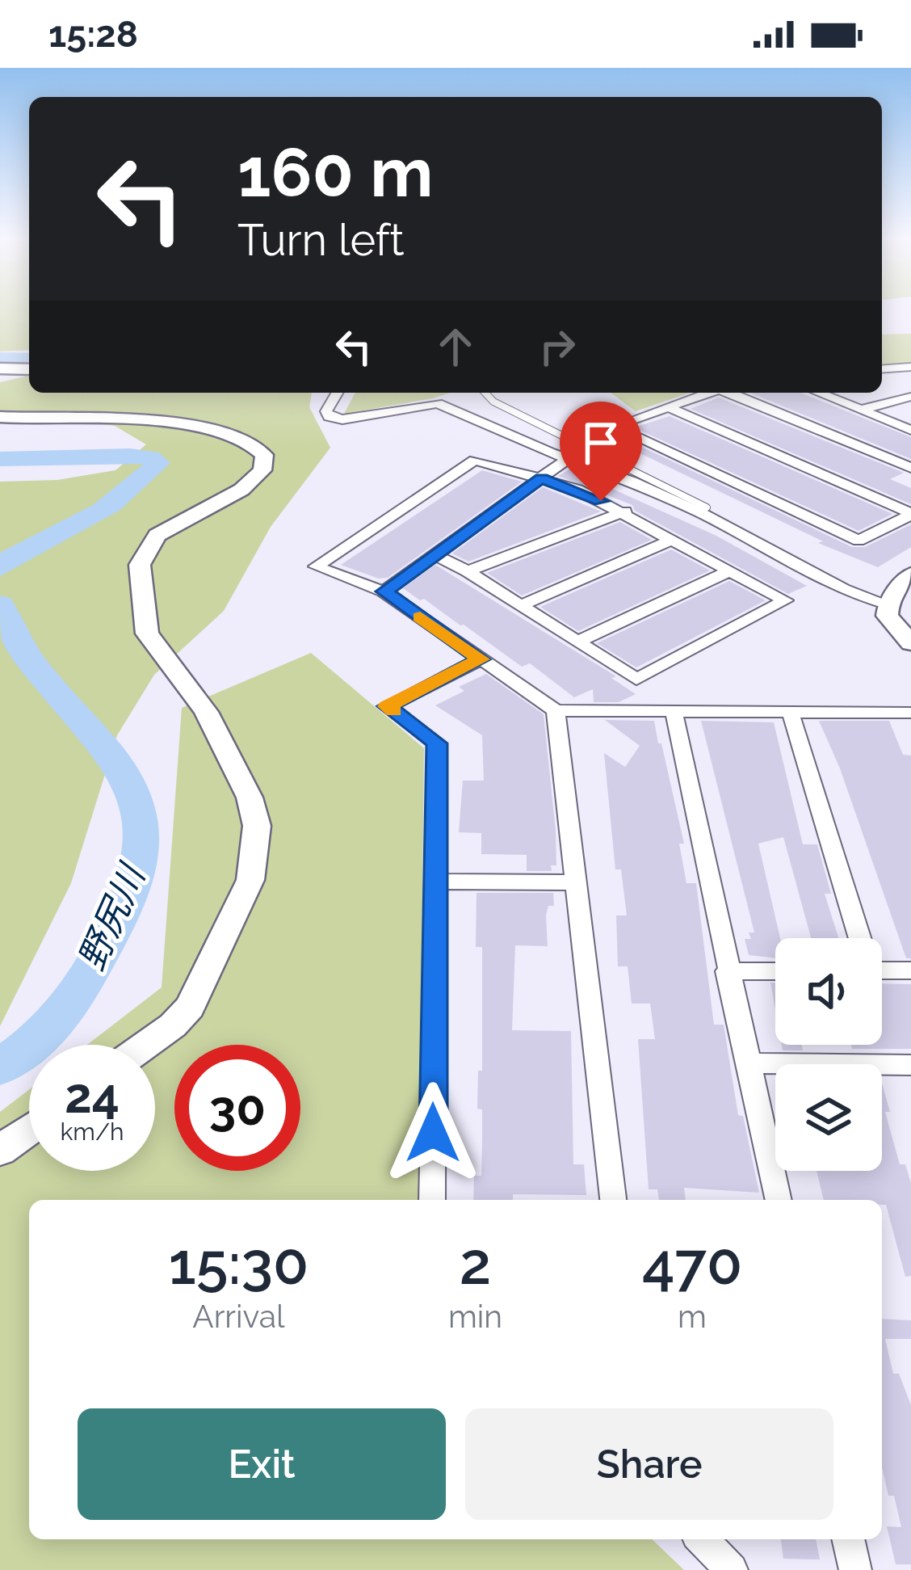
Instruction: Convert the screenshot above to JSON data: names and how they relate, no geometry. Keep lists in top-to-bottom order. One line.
{"water":["野尻川"],"page":{"status":"15:28","turn":["160 m","Turn left"],"speed":"24 km/h","limit":"30","eta":["15:30","Arrival","2","min","470","m"],"buttons":["Exit","Share"]}}
